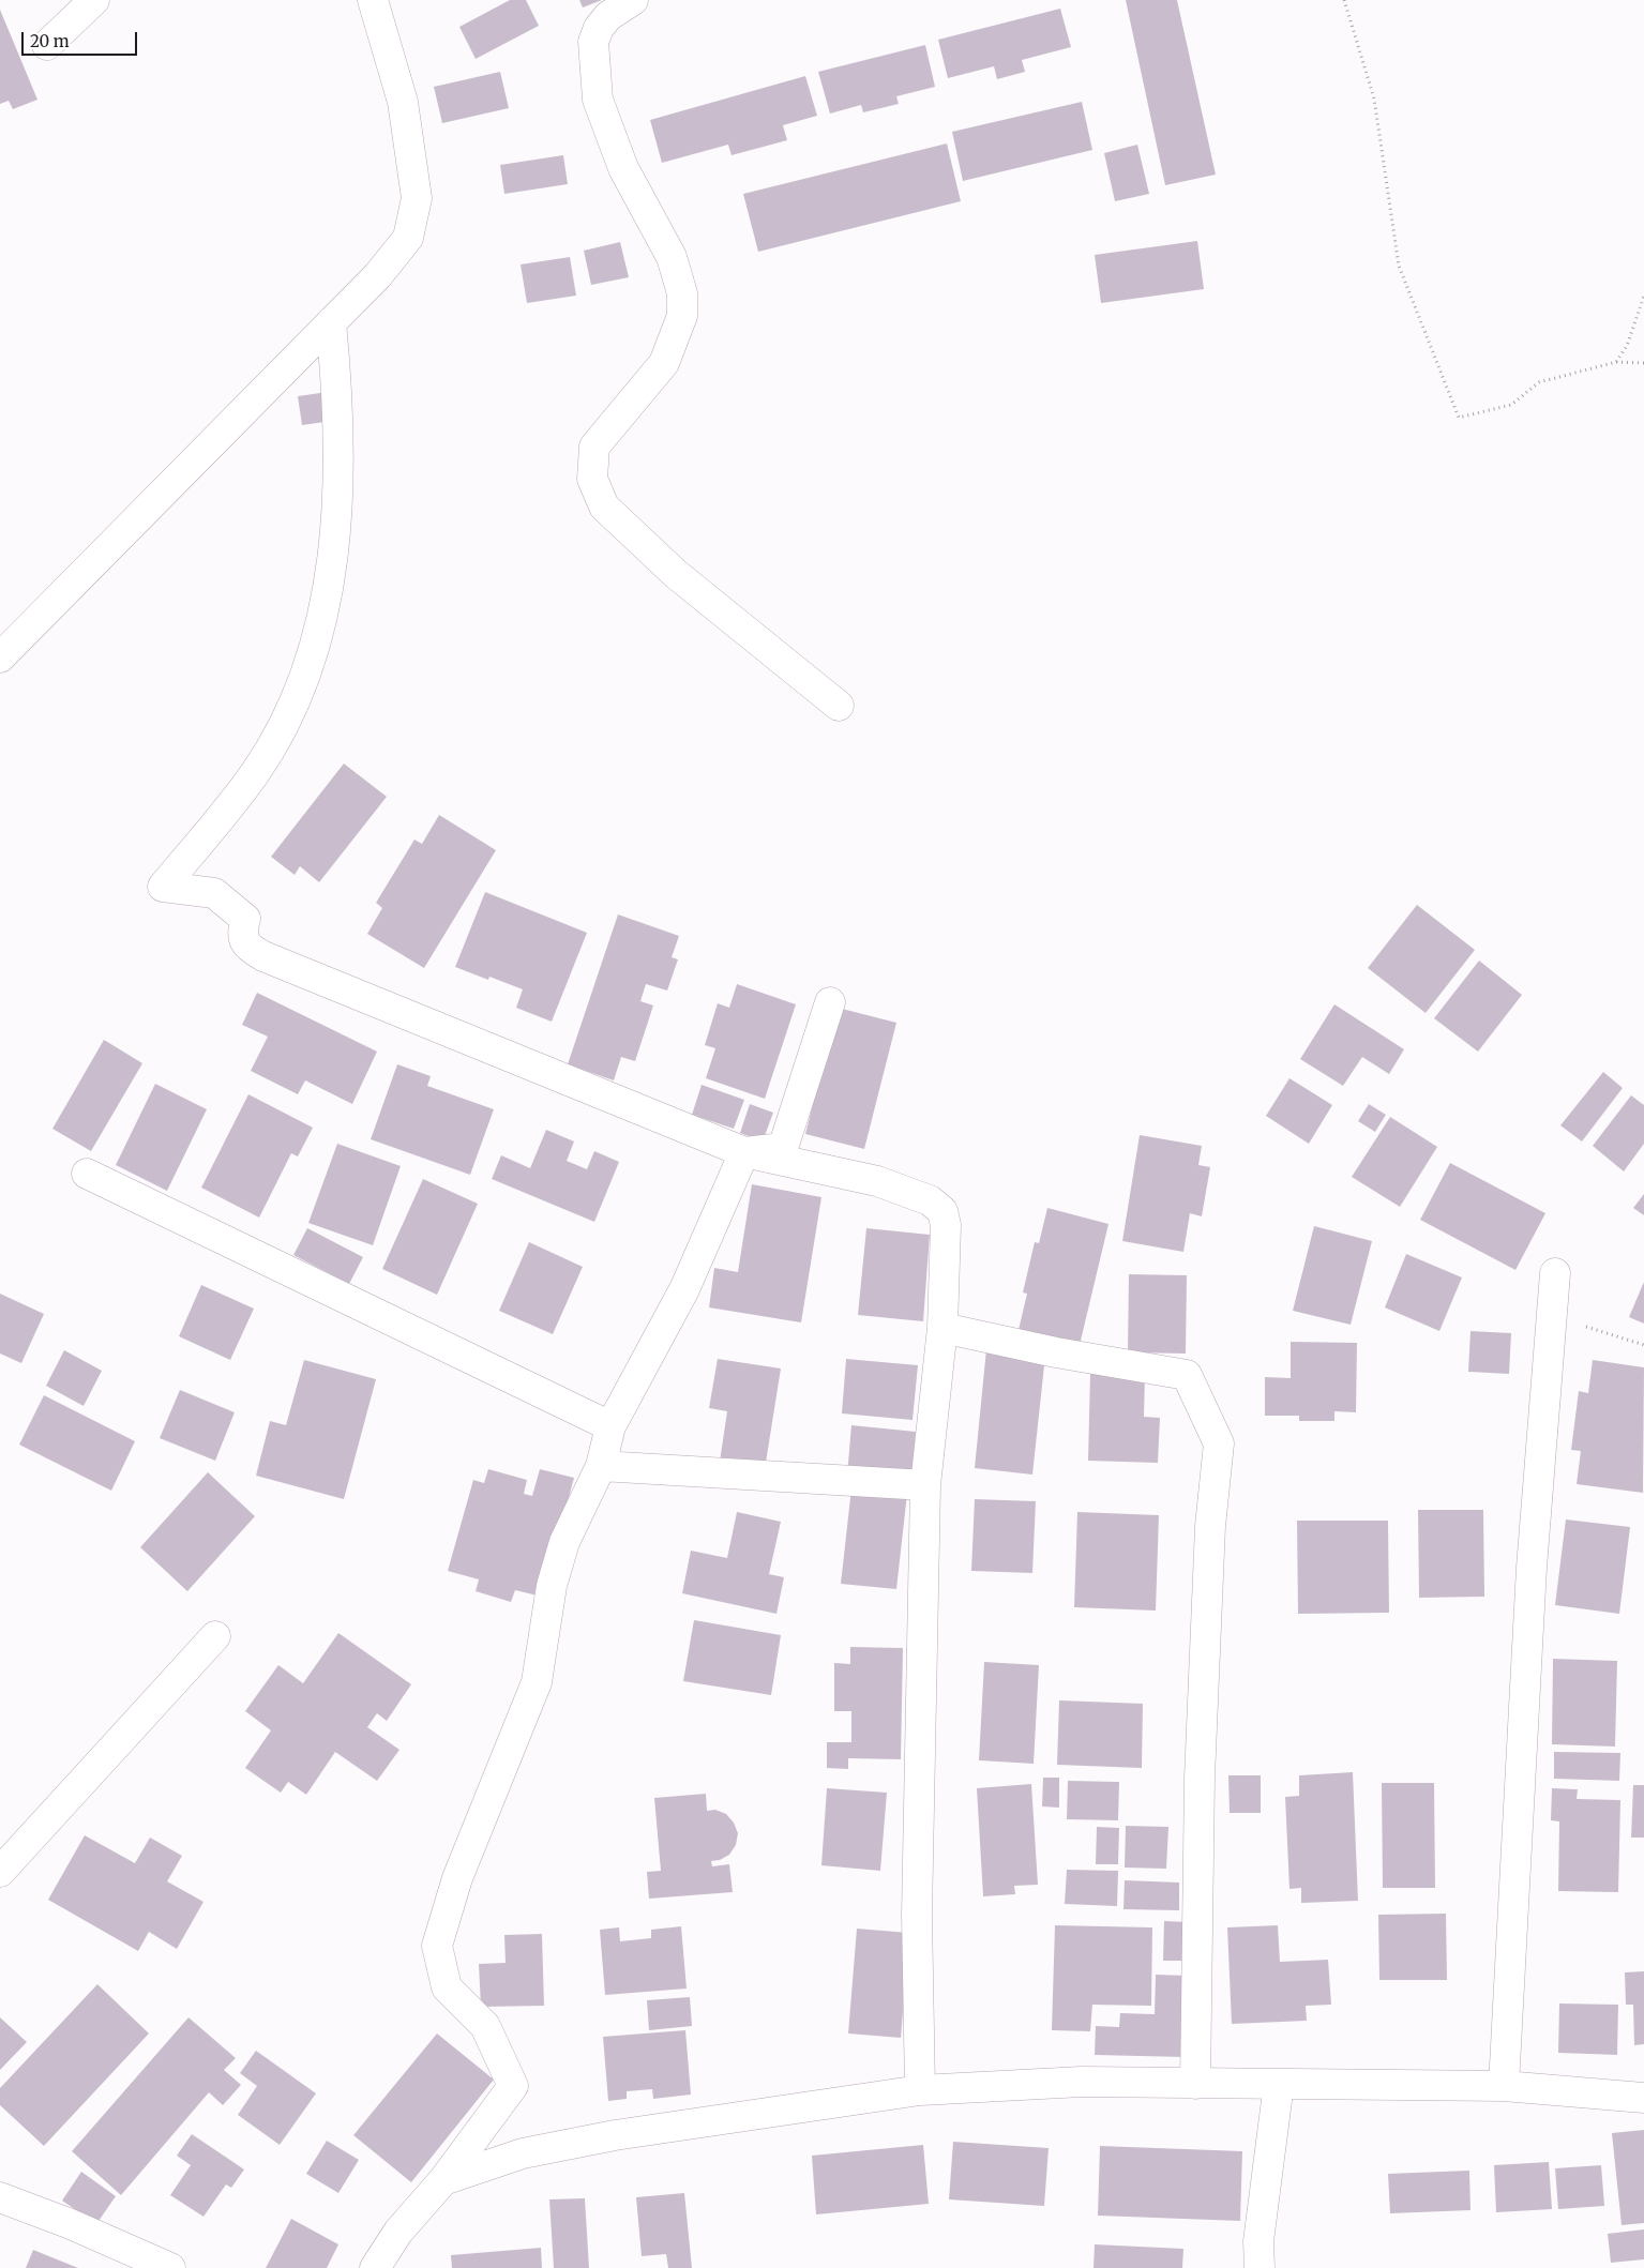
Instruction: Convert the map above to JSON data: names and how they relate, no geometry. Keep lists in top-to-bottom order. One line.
{"scale_bar":"20 m"}
